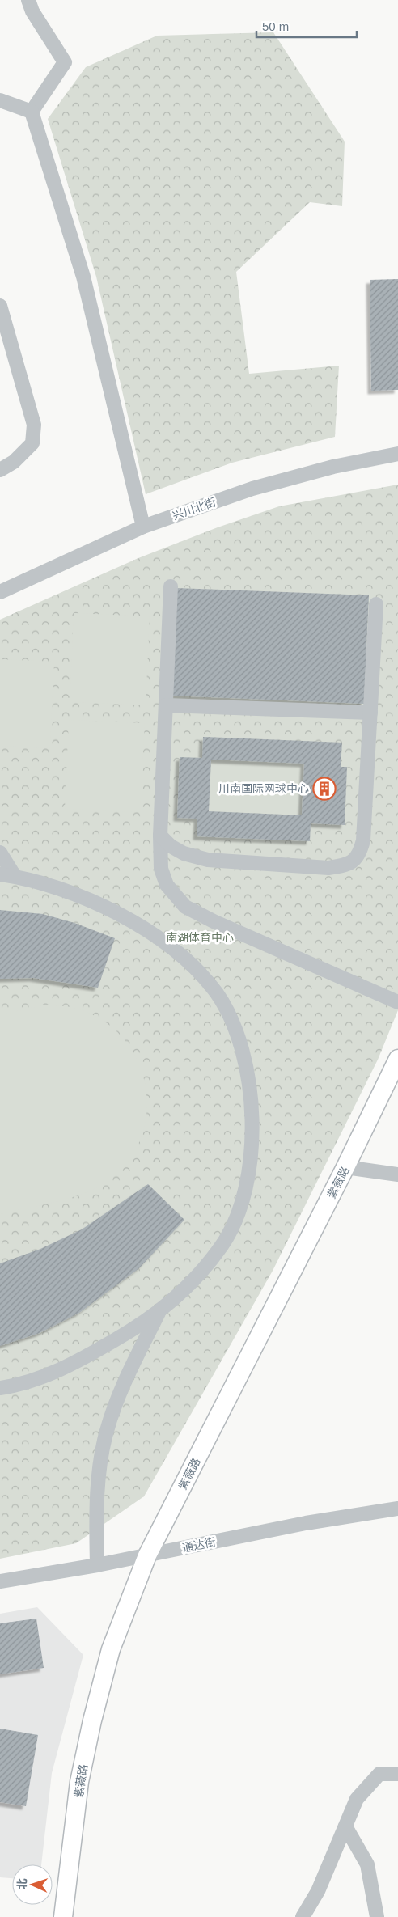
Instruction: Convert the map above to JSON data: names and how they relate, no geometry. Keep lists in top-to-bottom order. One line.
{"streets":{"main road":["紫薇路"],"street":["兴川北街","通达街"]},"crossings":[["紫薇路","通达街"]],"parks":["南湖体育中心"],"places":{"building":["川南国际网球中心"]},"scale_bar":"50 m","north":"left"}
